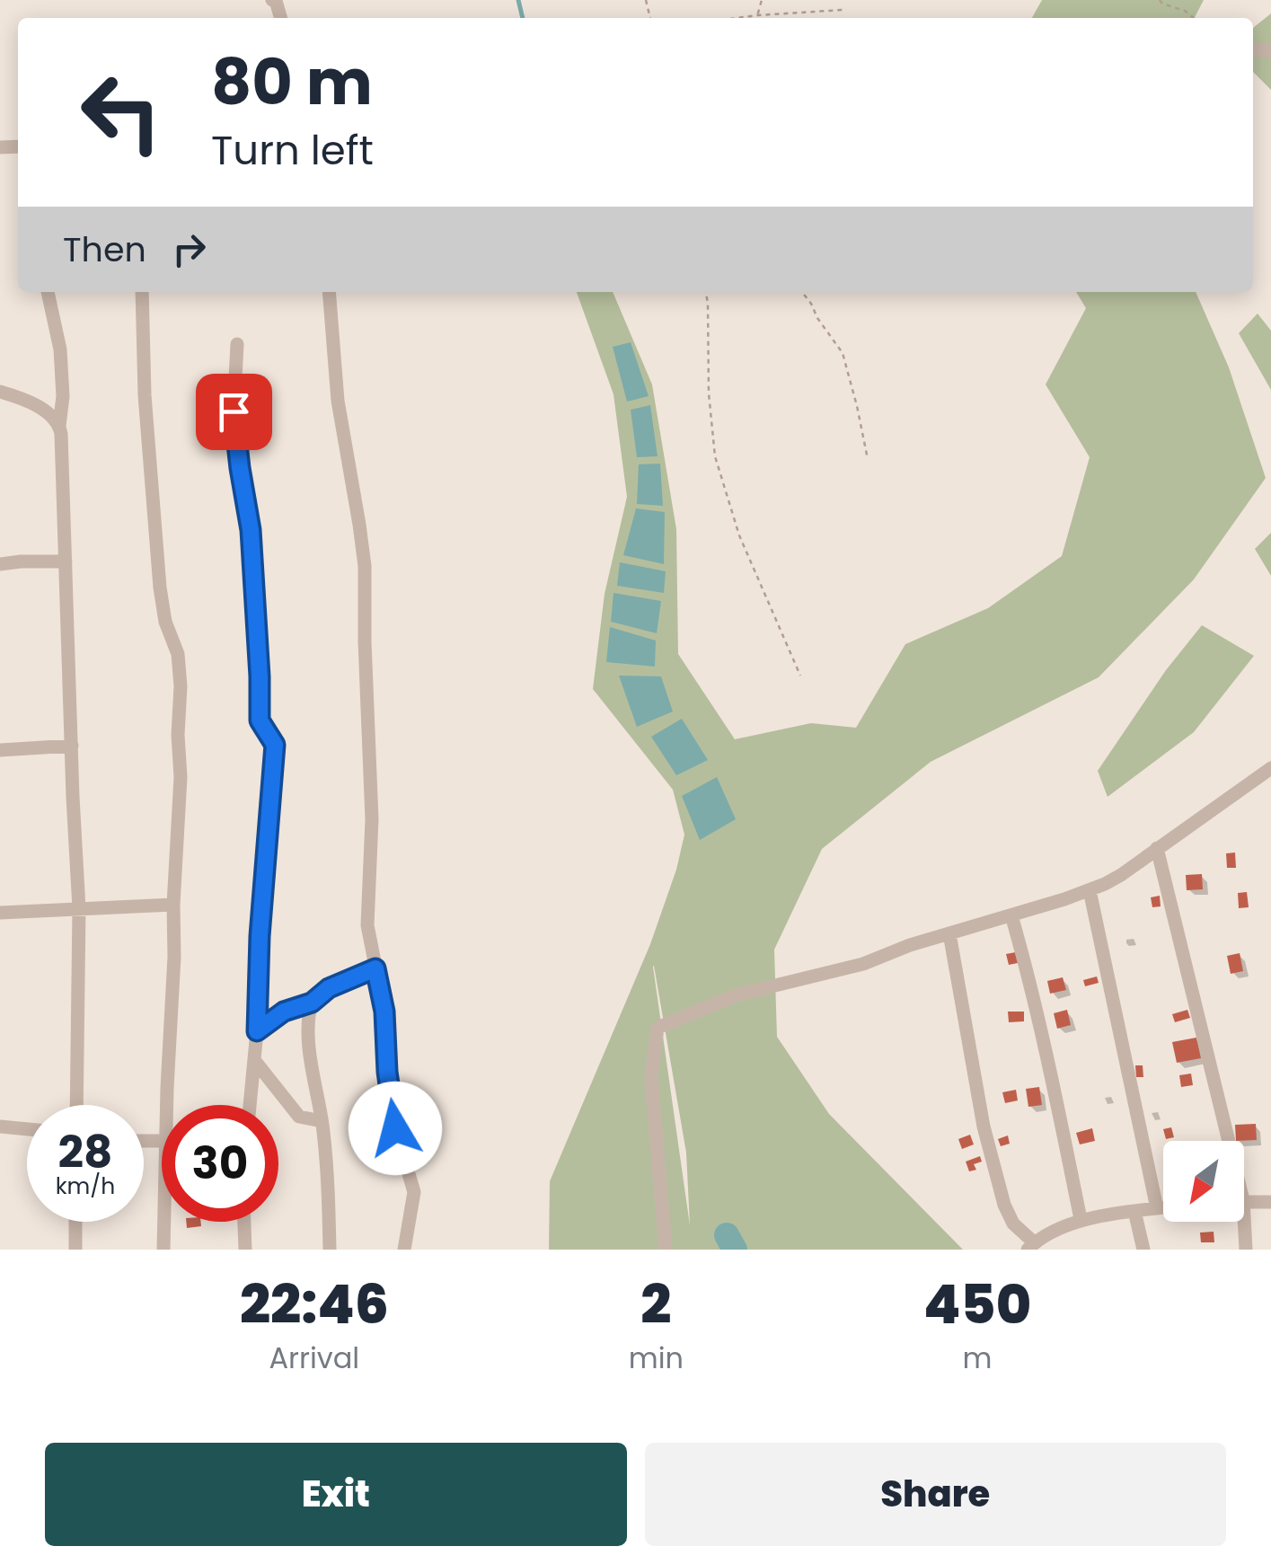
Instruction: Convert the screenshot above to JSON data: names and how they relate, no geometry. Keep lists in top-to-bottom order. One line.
{"north":"bottom left","page":{"turn":["80 m","Turn left"],"then":"Then","speed":"28 km/h","limit":"30","eta":["22:46","Arrival","2","min","450","m"],"buttons":["Exit","Share"]}}
